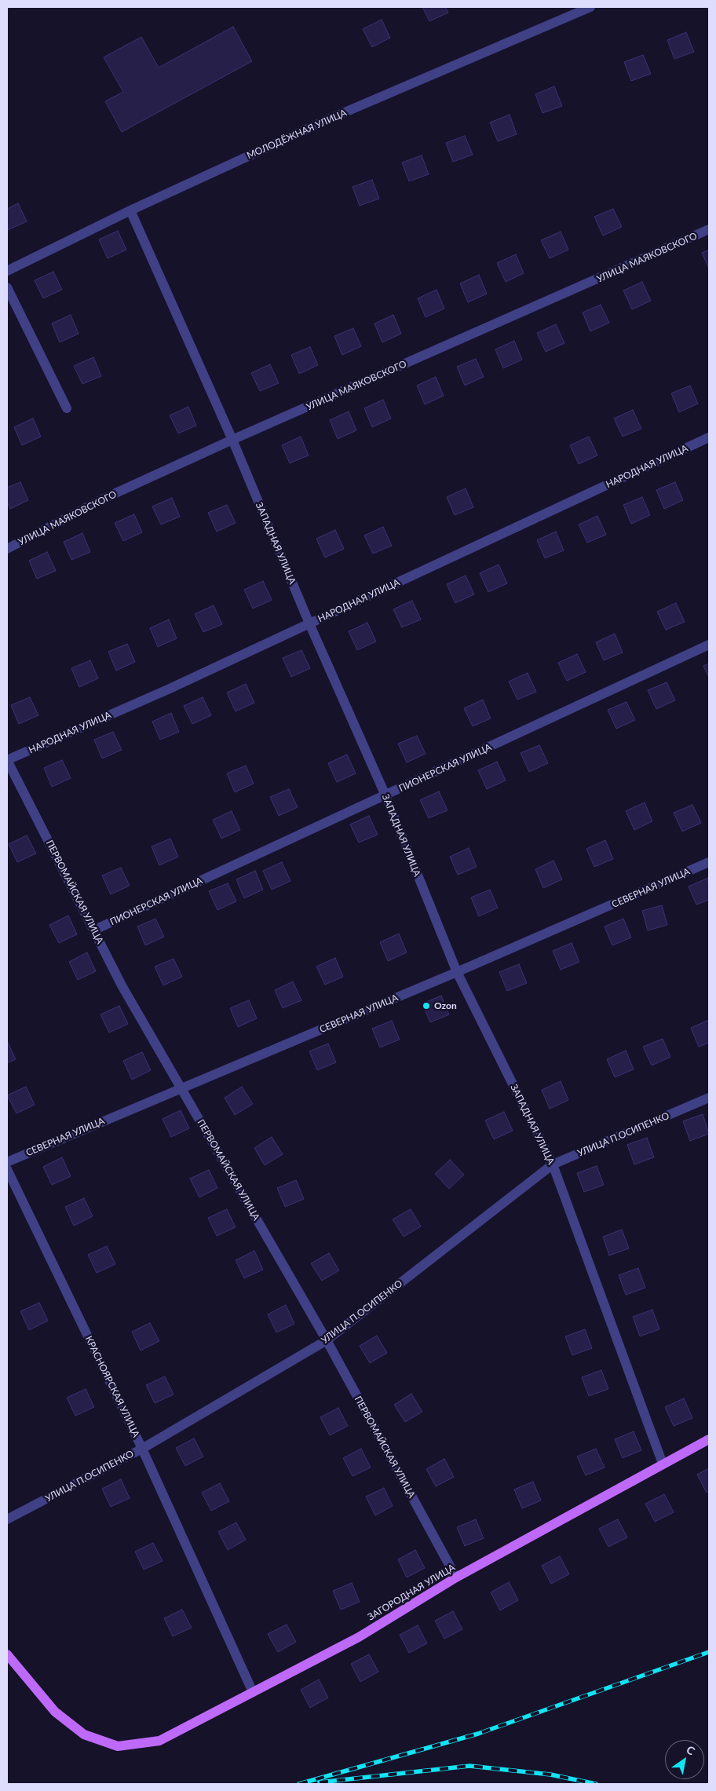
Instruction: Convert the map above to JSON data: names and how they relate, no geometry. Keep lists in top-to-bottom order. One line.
{"streets":{"main road":["ЗАГОРОДНАЯ УЛИЦА"],"street":["МОЛОДЁЖНАЯ УЛИЦА","УЛИЦА МАЯКОВСКОГО","НАРОДНАЯ УЛИЦА","ЗАПАДНАЯ УЛИЦА","ПИОНЕРСКАЯ УЛИЦА","СЕВЕРНАЯ УЛИЦА","ПЕРВОМАЙСКАЯ УЛИЦА","УЛИЦА П.ОСИПЕНКО","КРАСНОЯРСКАЯ УЛИЦА"]},"crossings":[["МОЛОДЁЖНАЯ УЛИЦА","ЗАПАДНАЯ УЛИЦА"],["УЛИЦА МАЯКОВСКОГО","ЗАПАДНАЯ УЛИЦА"],["НАРОДНАЯ УЛИЦА","ЗАПАДНАЯ УЛИЦА"],["НАРОДНАЯ УЛИЦА","ПЕРВОМАЙСКАЯ УЛИЦА"],["ЗАПАДНАЯ УЛИЦА","ПИОНЕРСКАЯ УЛИЦА"],["ЗАПАДНАЯ УЛИЦА","СЕВЕРНАЯ УЛИЦА"],["ЗАПАДНАЯ УЛИЦА","УЛИЦА П.ОСИПЕНКО"],["ЗАПАДНАЯ УЛИЦА","ЗАГОРОДНАЯ УЛИЦА"],["ПИОНЕРСКАЯ УЛИЦА","ПЕРВОМАЙСКАЯ УЛИЦА"],["СЕВЕРНАЯ УЛИЦА","ПЕРВОМАЙСКАЯ УЛИЦА"],["ПЕРВОМАЙСКАЯ УЛИЦА","УЛИЦА П.ОСИПЕНКО"],["ПЕРВОМАЙСКАЯ УЛИЦА","ЗАГОРОДНАЯ УЛИЦА"],["УЛИЦА П.ОСИПЕНКО","КРАСНОЯРСКАЯ УЛИЦА"],["КРАСНОЯРСКАЯ УЛИЦА","ЗАГОРОДНАЯ УЛИЦА"]],"places":["Ozon"],"north":"top right"}
